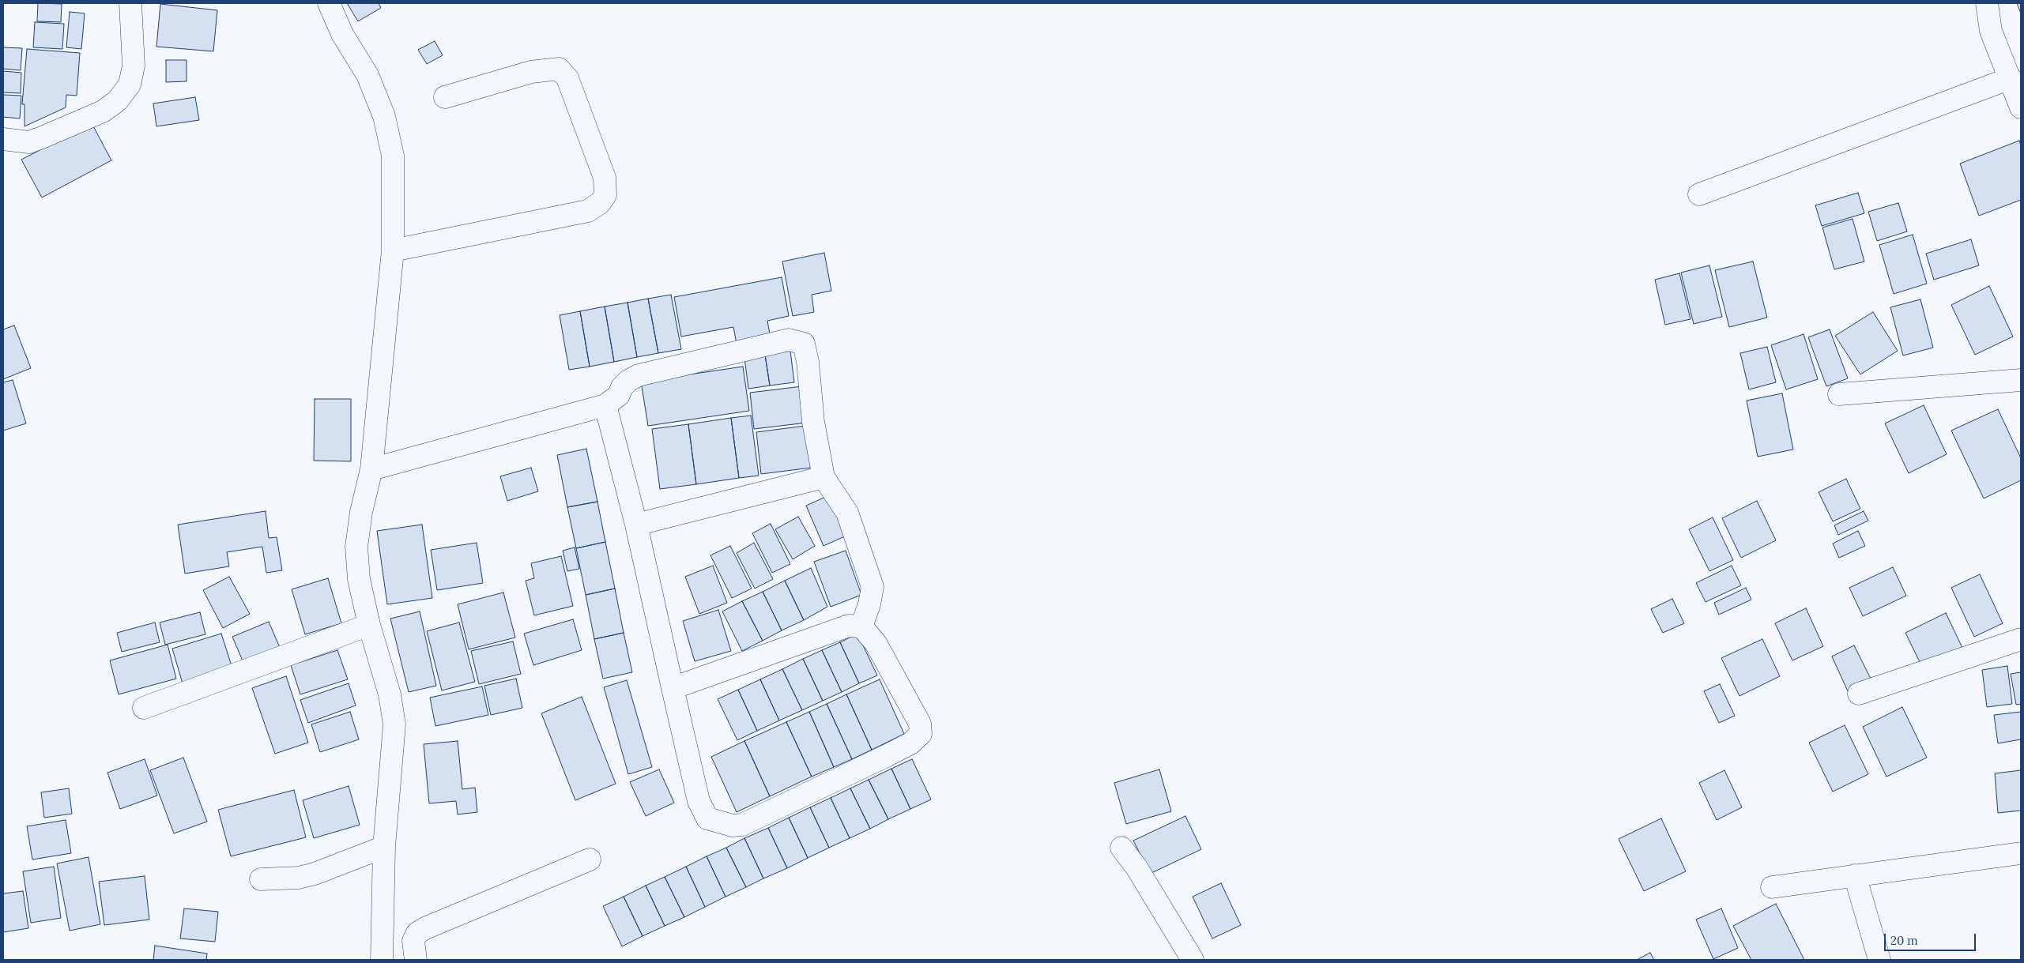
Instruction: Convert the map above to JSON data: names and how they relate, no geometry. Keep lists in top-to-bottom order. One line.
{"scale_bar":"20 m"}
